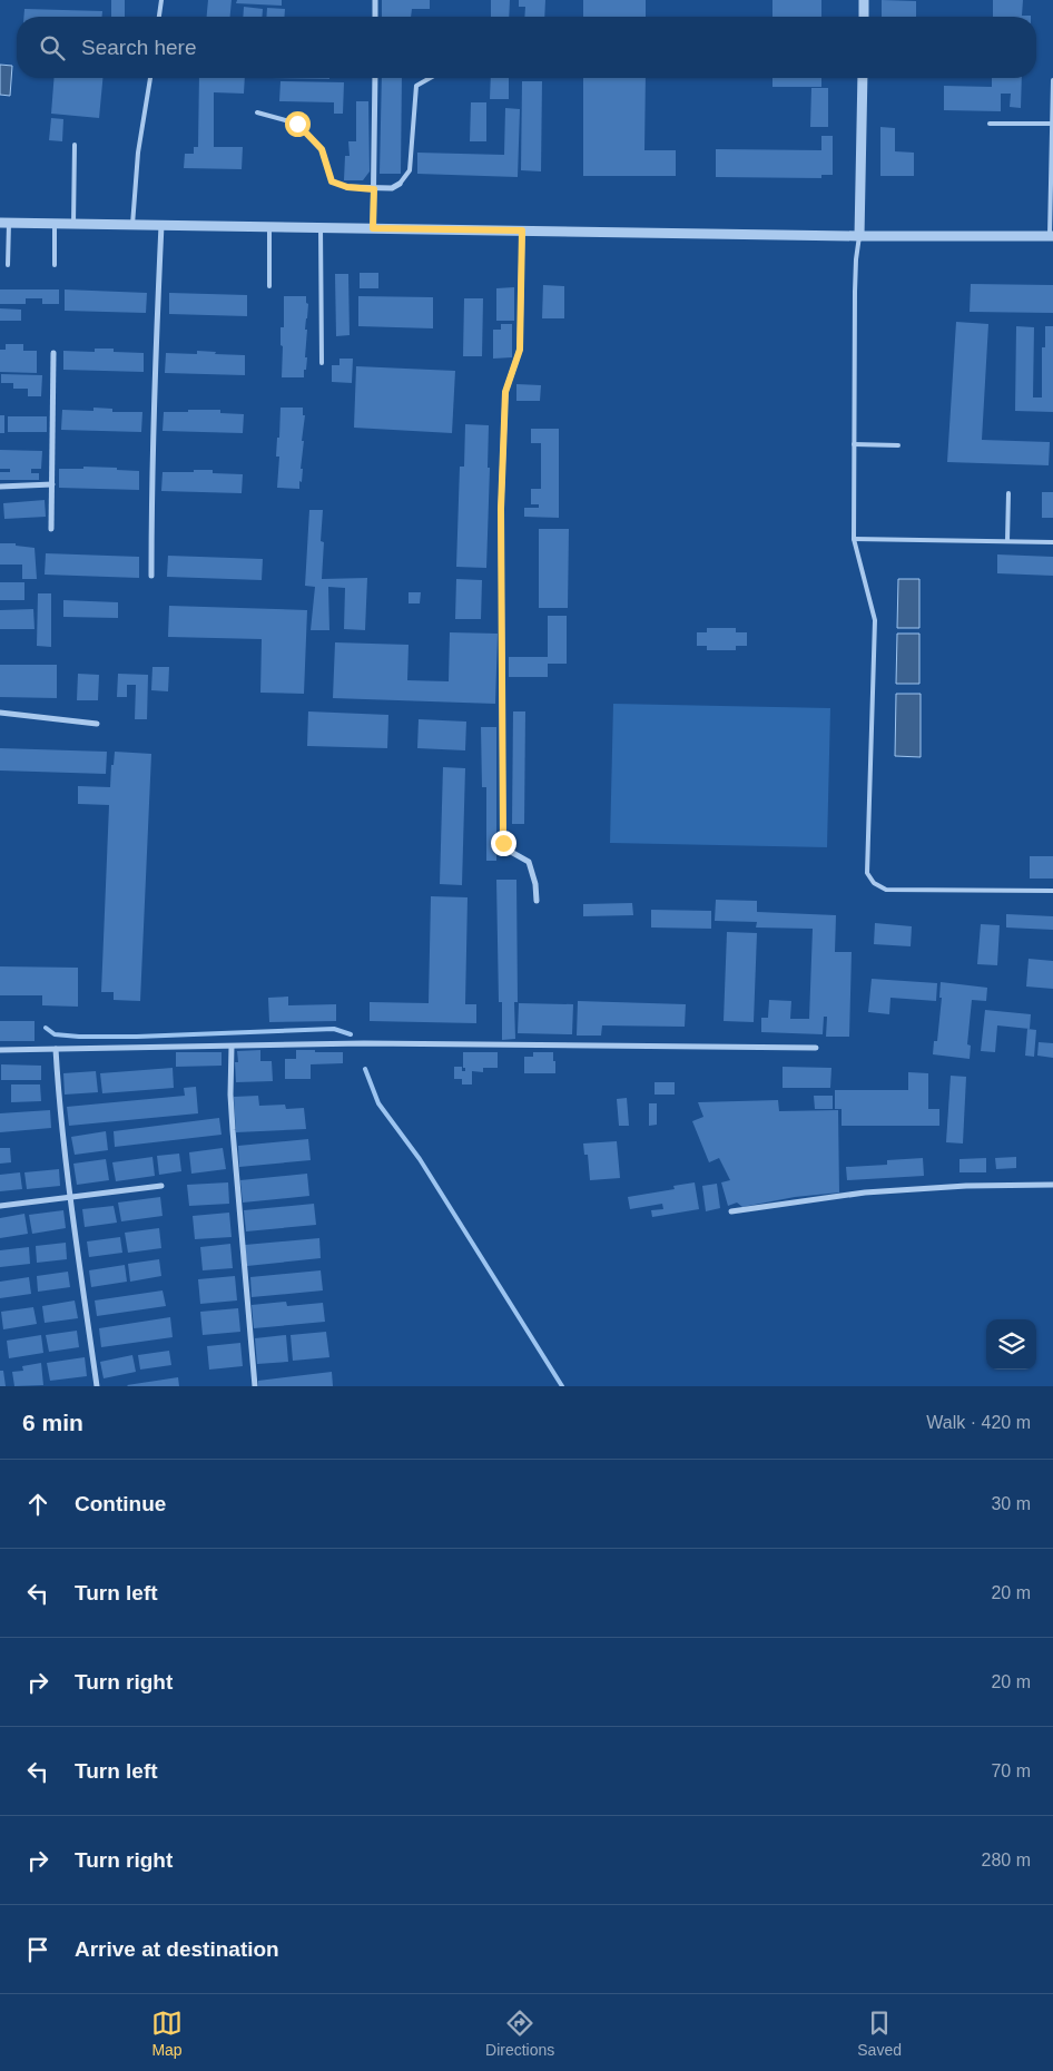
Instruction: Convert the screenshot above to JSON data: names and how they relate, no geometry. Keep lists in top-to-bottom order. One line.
{"page":{"search":"Search here","heading":["6 min","Walk · 420 m"],"list":[["Continue","30 m"],["Turn left","20 m"],["Turn right","20 m"],["Turn left","70 m"],["Turn right","280 m"],"Arrive at destination"],"nav":["Map","Directions","Saved"]}}
